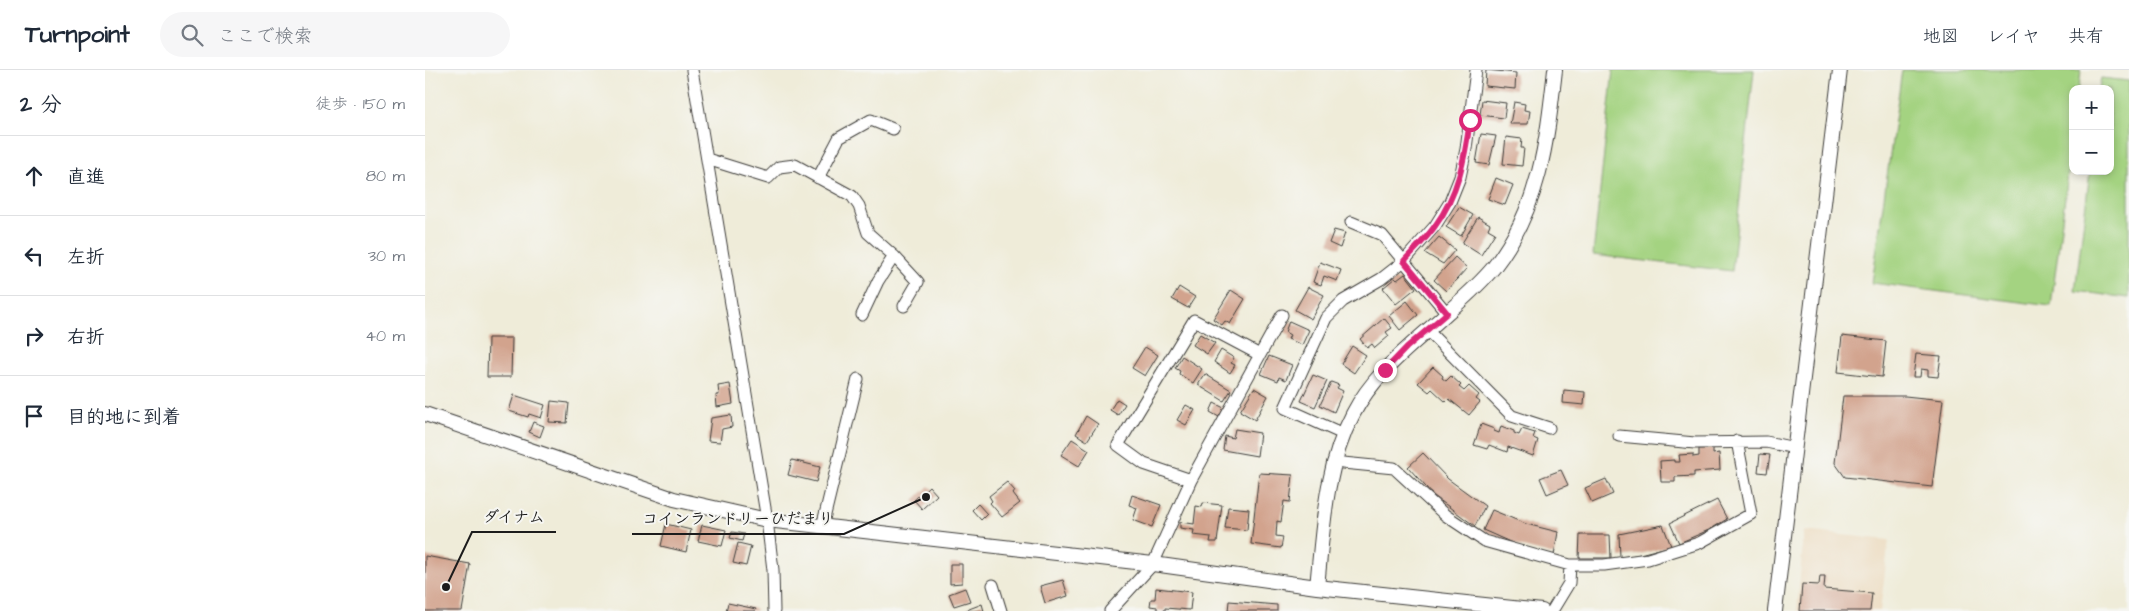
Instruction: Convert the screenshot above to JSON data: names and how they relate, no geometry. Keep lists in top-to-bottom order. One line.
{"places":["コインランドリーひだまり","ダイナム"],"page":{"header":"Turnpoint","search":"ここで検索","nav":["地図","レイヤ","共有"],"heading":["2 分","徒歩 · 150 m"],"map_buttons":["+","−"],"list":[["直進","80 m"],["左折","30 m"],["右折","40 m"],"目的地に到着"]}}
